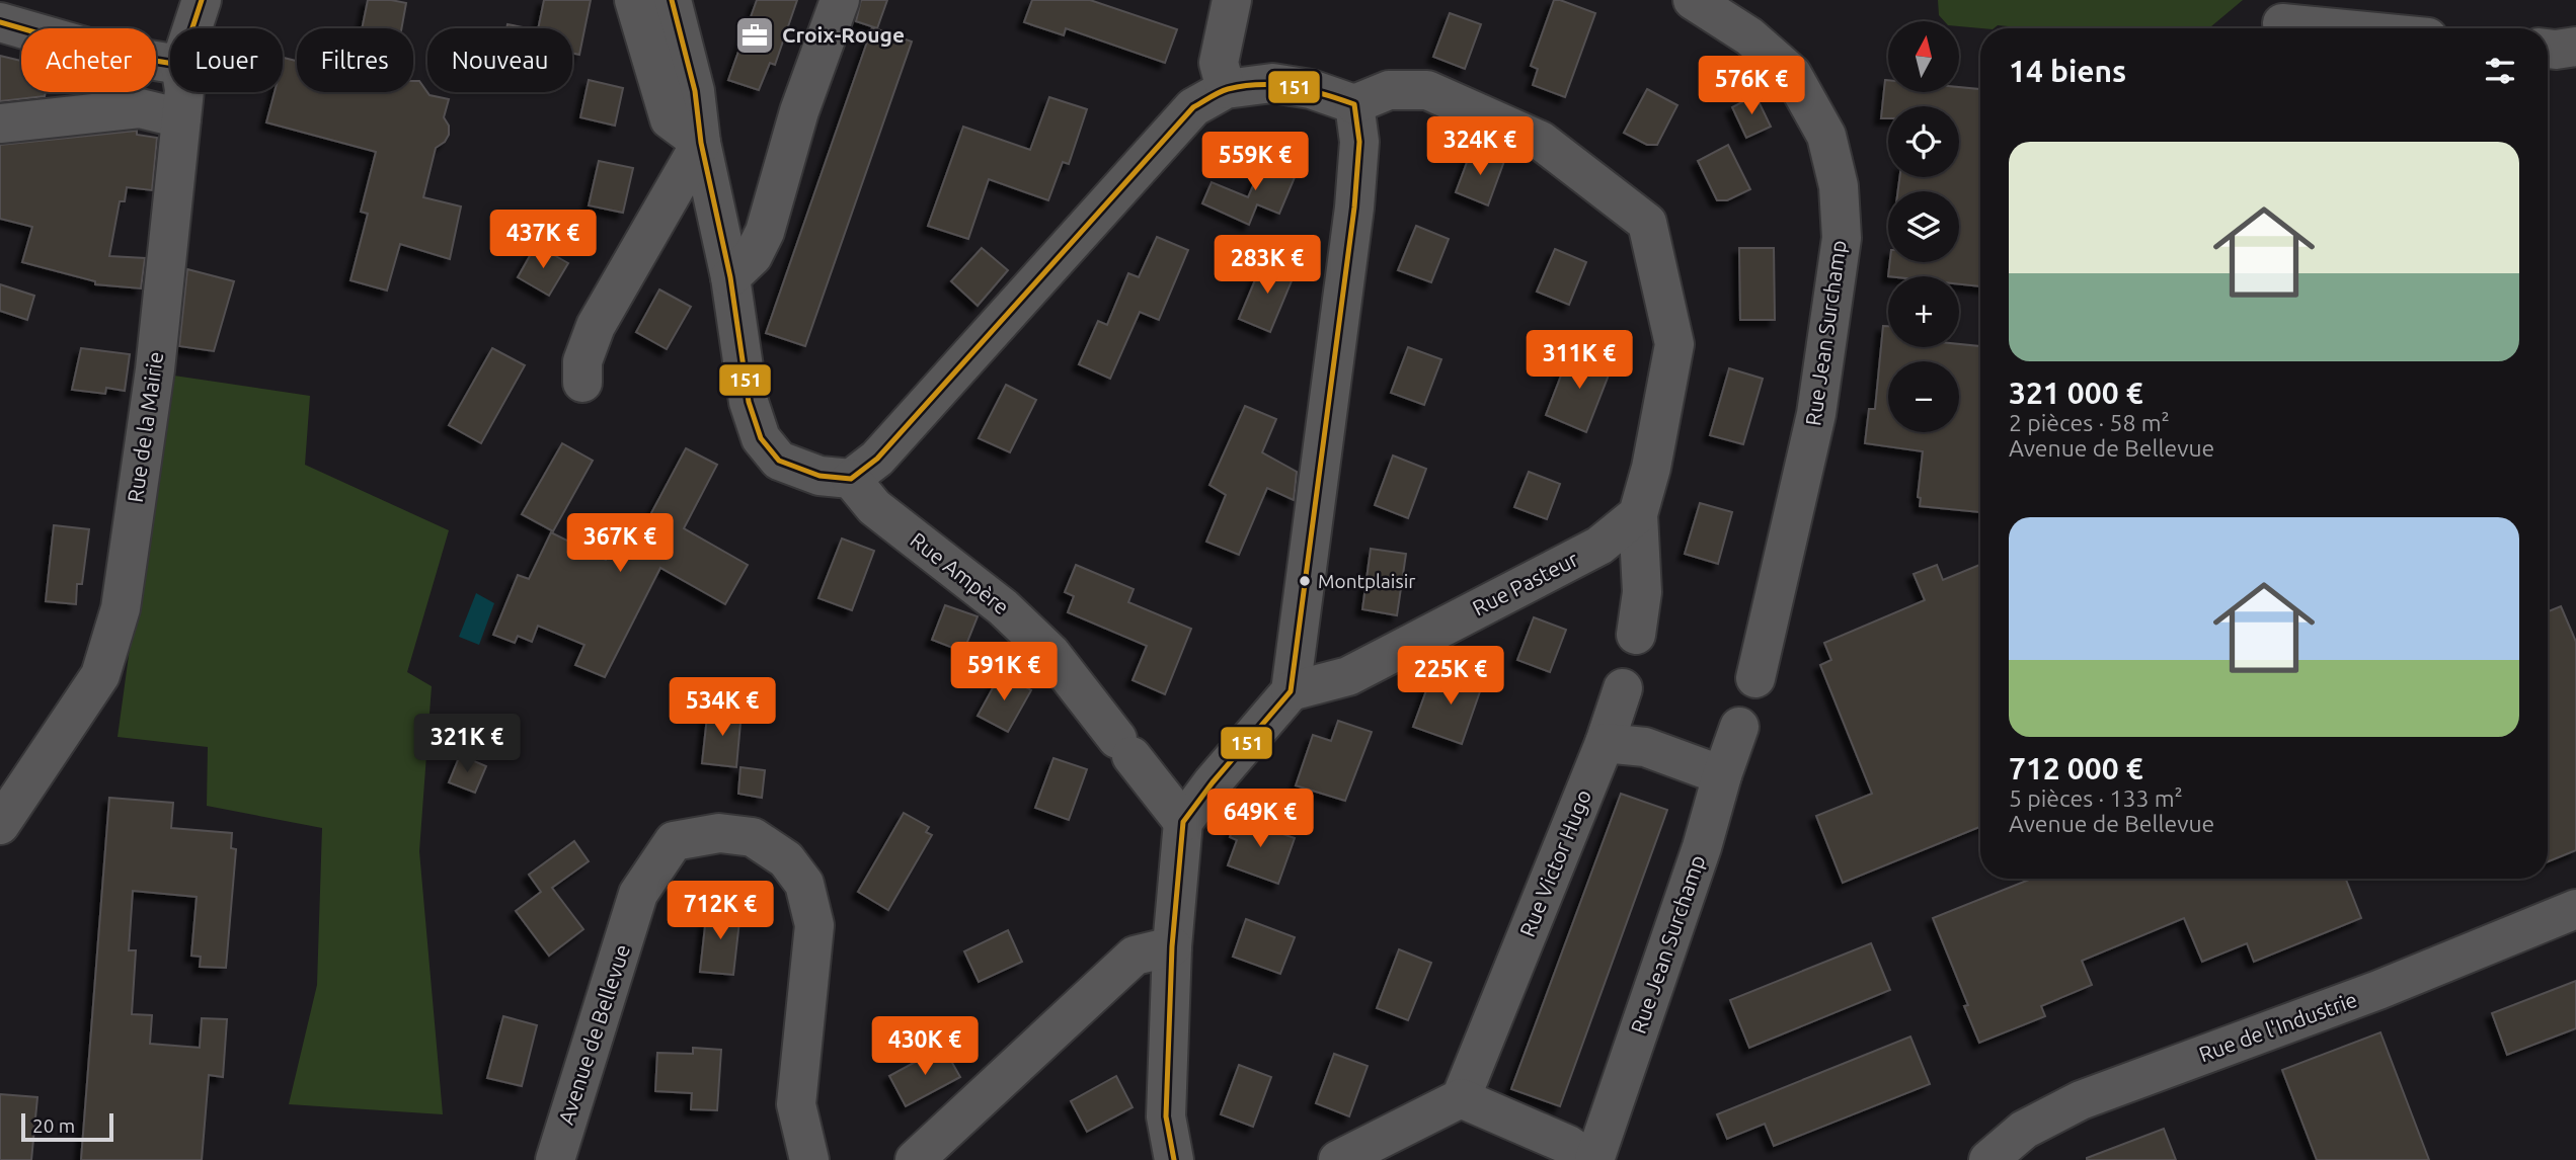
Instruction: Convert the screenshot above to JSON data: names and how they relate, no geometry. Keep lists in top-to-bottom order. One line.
{"streets":{"street":["Rue Jean Surchamp","Rue de la Mairie","Rue Ampère","Rue Pasteur","Rue Victor Hugo","Rue de l'Industrie","Avenue de Bellevue"]},"places":{"office":["Croix-Rouge"],"other":["Montplaisir"]},"lines":["transit line 151"],"scale_bar":"20 m","north":"top","page":{"map_buttons":["+","−"],"chip":["Acheter","Louer","Filtres","Nouveau"],"heading":"14 biens","price":["576K €","324K €","559K €","437K €","283K €","311K €","367K €","591K €","225K €","534K €","321K €","649K €","712K €","430K €"],"list":[{"name":"321 000 €","note":"2 pièces · 58 m² · Avenue de Bellevue"},{"name":"712 000 €","note":"5 pièces · 133 m² · Avenue de Bellevue"}],"scale":"20 m"}}
